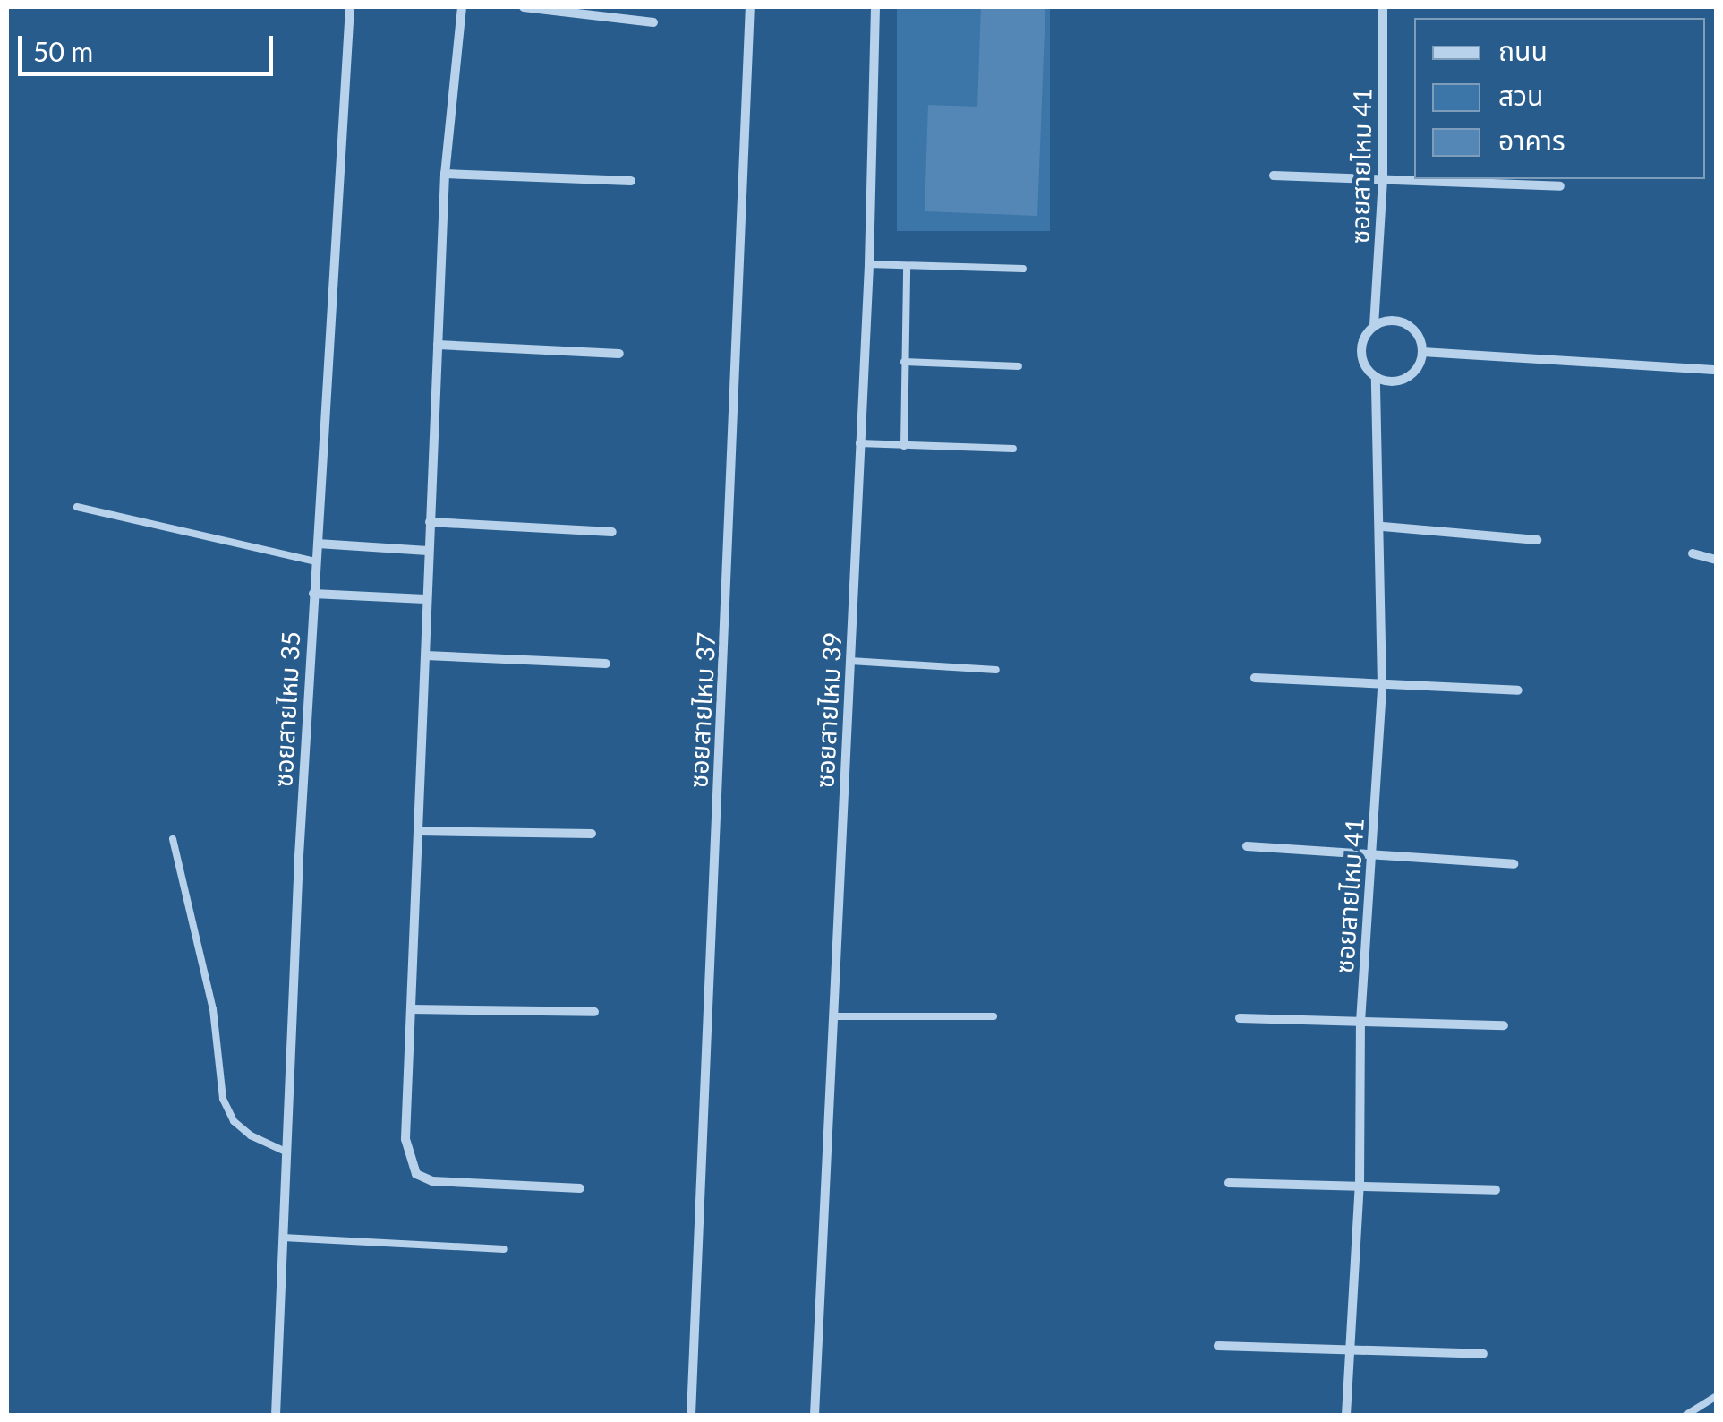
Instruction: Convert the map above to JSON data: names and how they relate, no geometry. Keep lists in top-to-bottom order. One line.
{"streets":{"street":["ซอยสายไหม 41","ซอยสายไหม 35","ซอยสายไหม 37","ซอยสายไหม 39"]},"legend":["ถนน","สวน","อาคาร"],"scale_bar":"50 m"}
